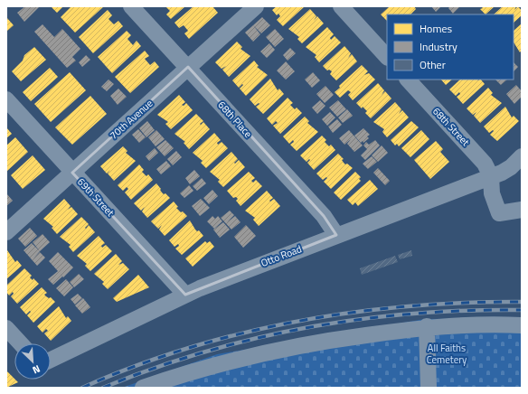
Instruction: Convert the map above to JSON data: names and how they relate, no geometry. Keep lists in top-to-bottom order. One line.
{"streets":{"street":["70th Avenue","68th Place","68th Street","69th Street","Otto Road"]},"crossings":[["70th Avenue","68th Place"],["70th Avenue","69th Street"],["68th Place","Otto Road"],["68th Street","Otto Road"],["69th Street","Otto Road"]],"parks":["All Faiths Cemetery"],"legend":["Homes","Industry","Other"],"north":"bottom right"}
